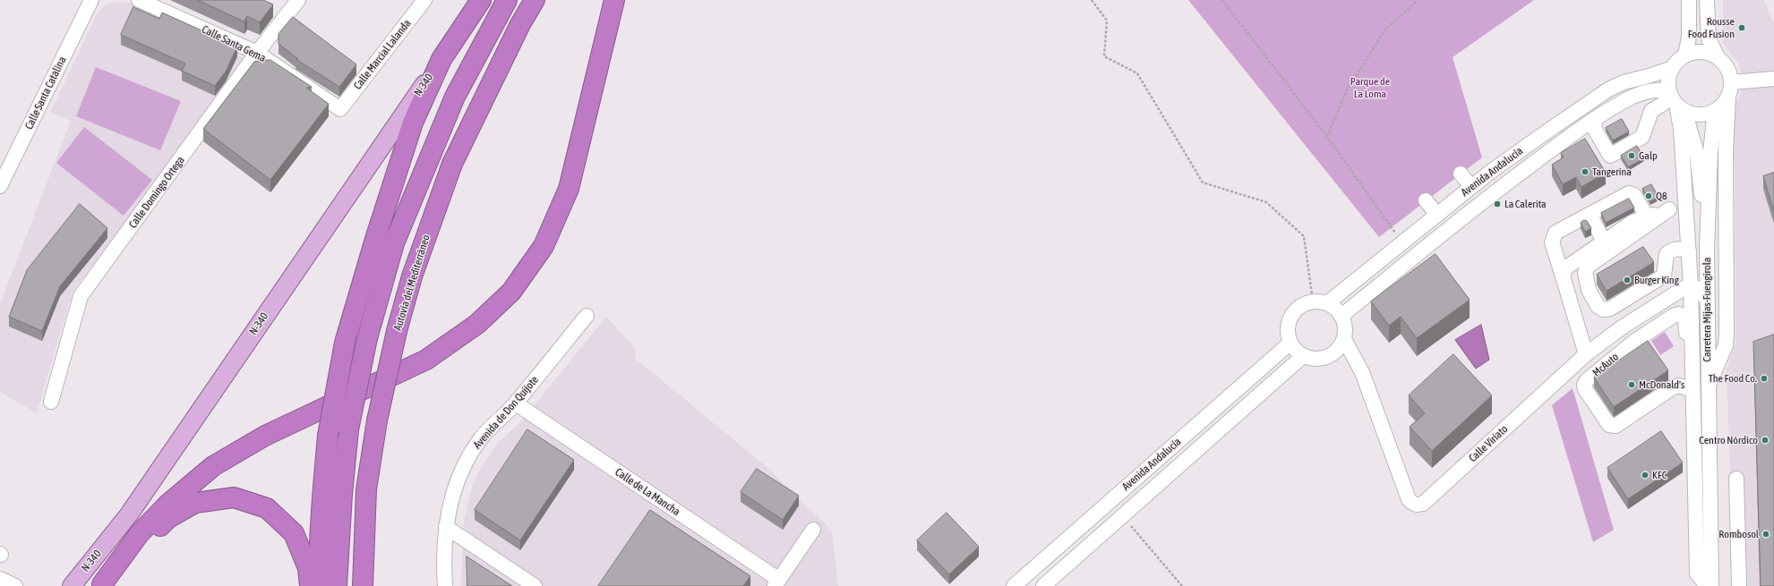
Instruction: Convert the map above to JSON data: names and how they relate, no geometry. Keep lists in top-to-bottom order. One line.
{"streets":{"highway":["Autovía del Mediterráneo"],"main road":["N-340"],"street":["Calle Santa Gema","Calle Marcial Lalanda","Calle Santa Catalina","Avenida Andalucía","Calle Domingo Ortega","Carretera Mijas-Fuengirola","McAuto","Avenida de Don Quijote","Calle Viriato","Calle de La Mancha"]},"crossings":[["Calle Santa Gema","Calle Marcial Lalanda"],["Calle Santa Gema","Calle Domingo Ortega"],["Avenida Andalucía","Carretera Mijas-Fuengirola"],["Avenida Andalucía","Calle Viriato"],["Avenida de Don Quijote","Calle de La Mancha"]],"parks":["Parque de La Loma"],"places":["Rousse Food Fusion","Galp","Tangerina","Q8","La Calerita","Burger King","The Food Co.","McDonald's","Centro Nórdico","KFC","Rombosol"]}
